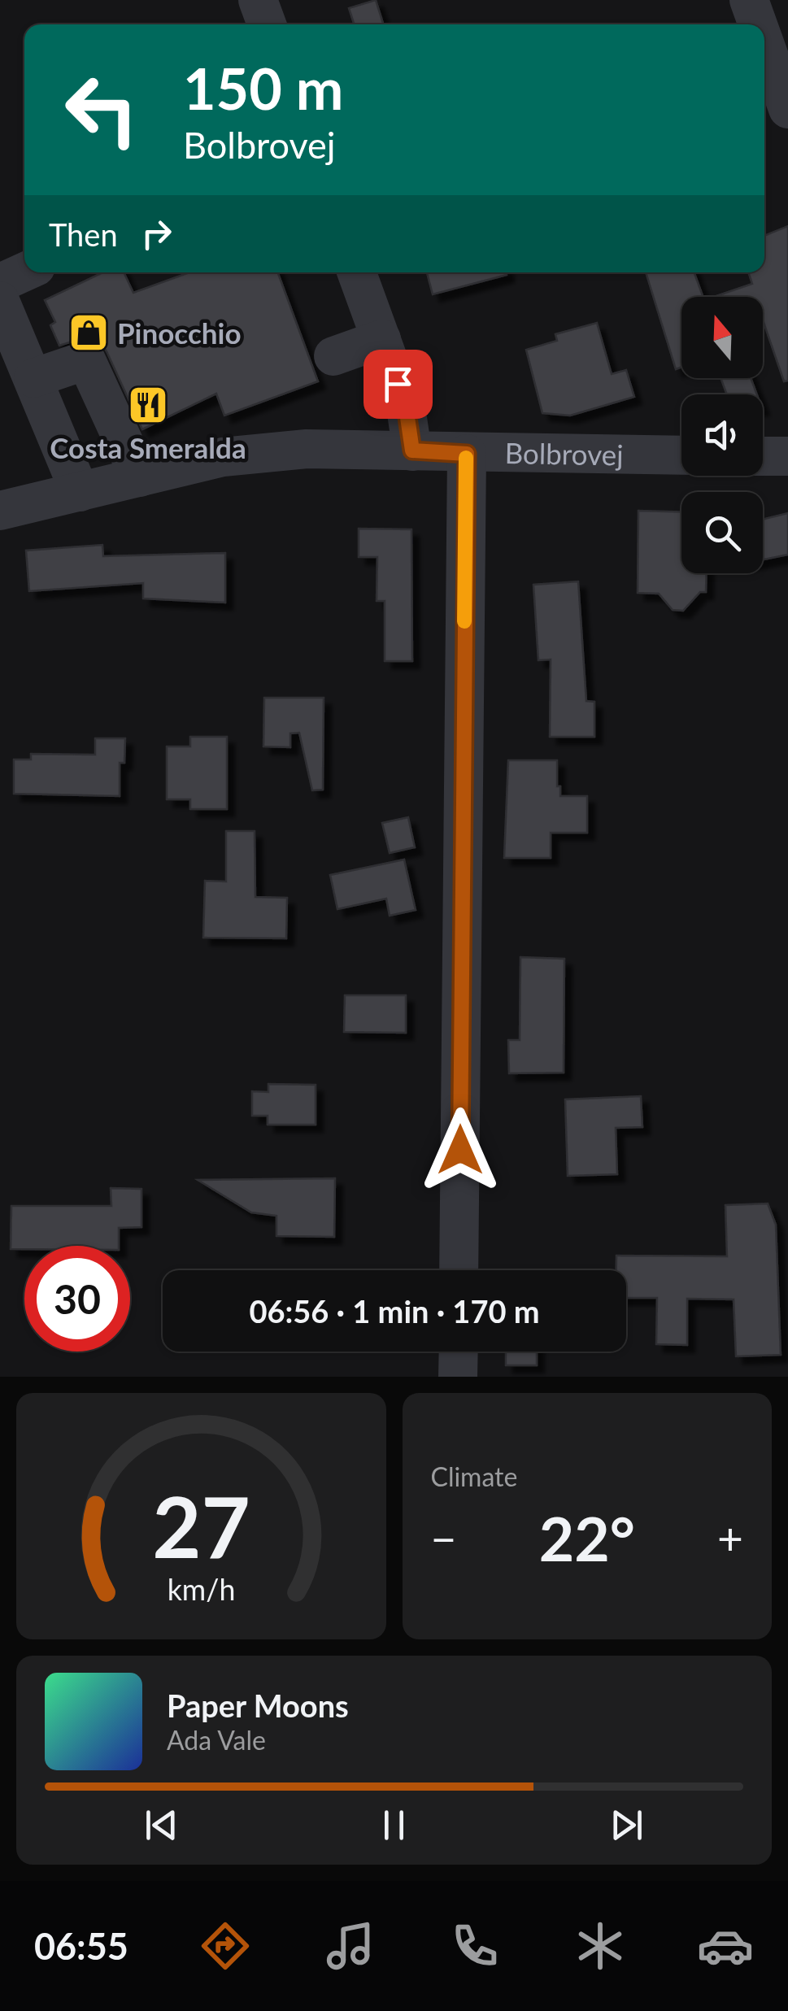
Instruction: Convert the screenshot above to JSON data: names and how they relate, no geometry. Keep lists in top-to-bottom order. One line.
{"streets":{"street":["Bolbrovej"]},"places":{"shop":["Pinocchio"],"restaurant":["Costa Smeralda"]},"north":"top","page":{"turn":["150 m","Bolbrovej"],"then":"Then","limit":"30","trip":"06:56 · 1 min · 170 m","tile":"Climate","heat":["−","22°","+"],"song":["Paper Moons","Ada Vale"],"tabs":"06:55","gauge":["27","km/h"]}}
